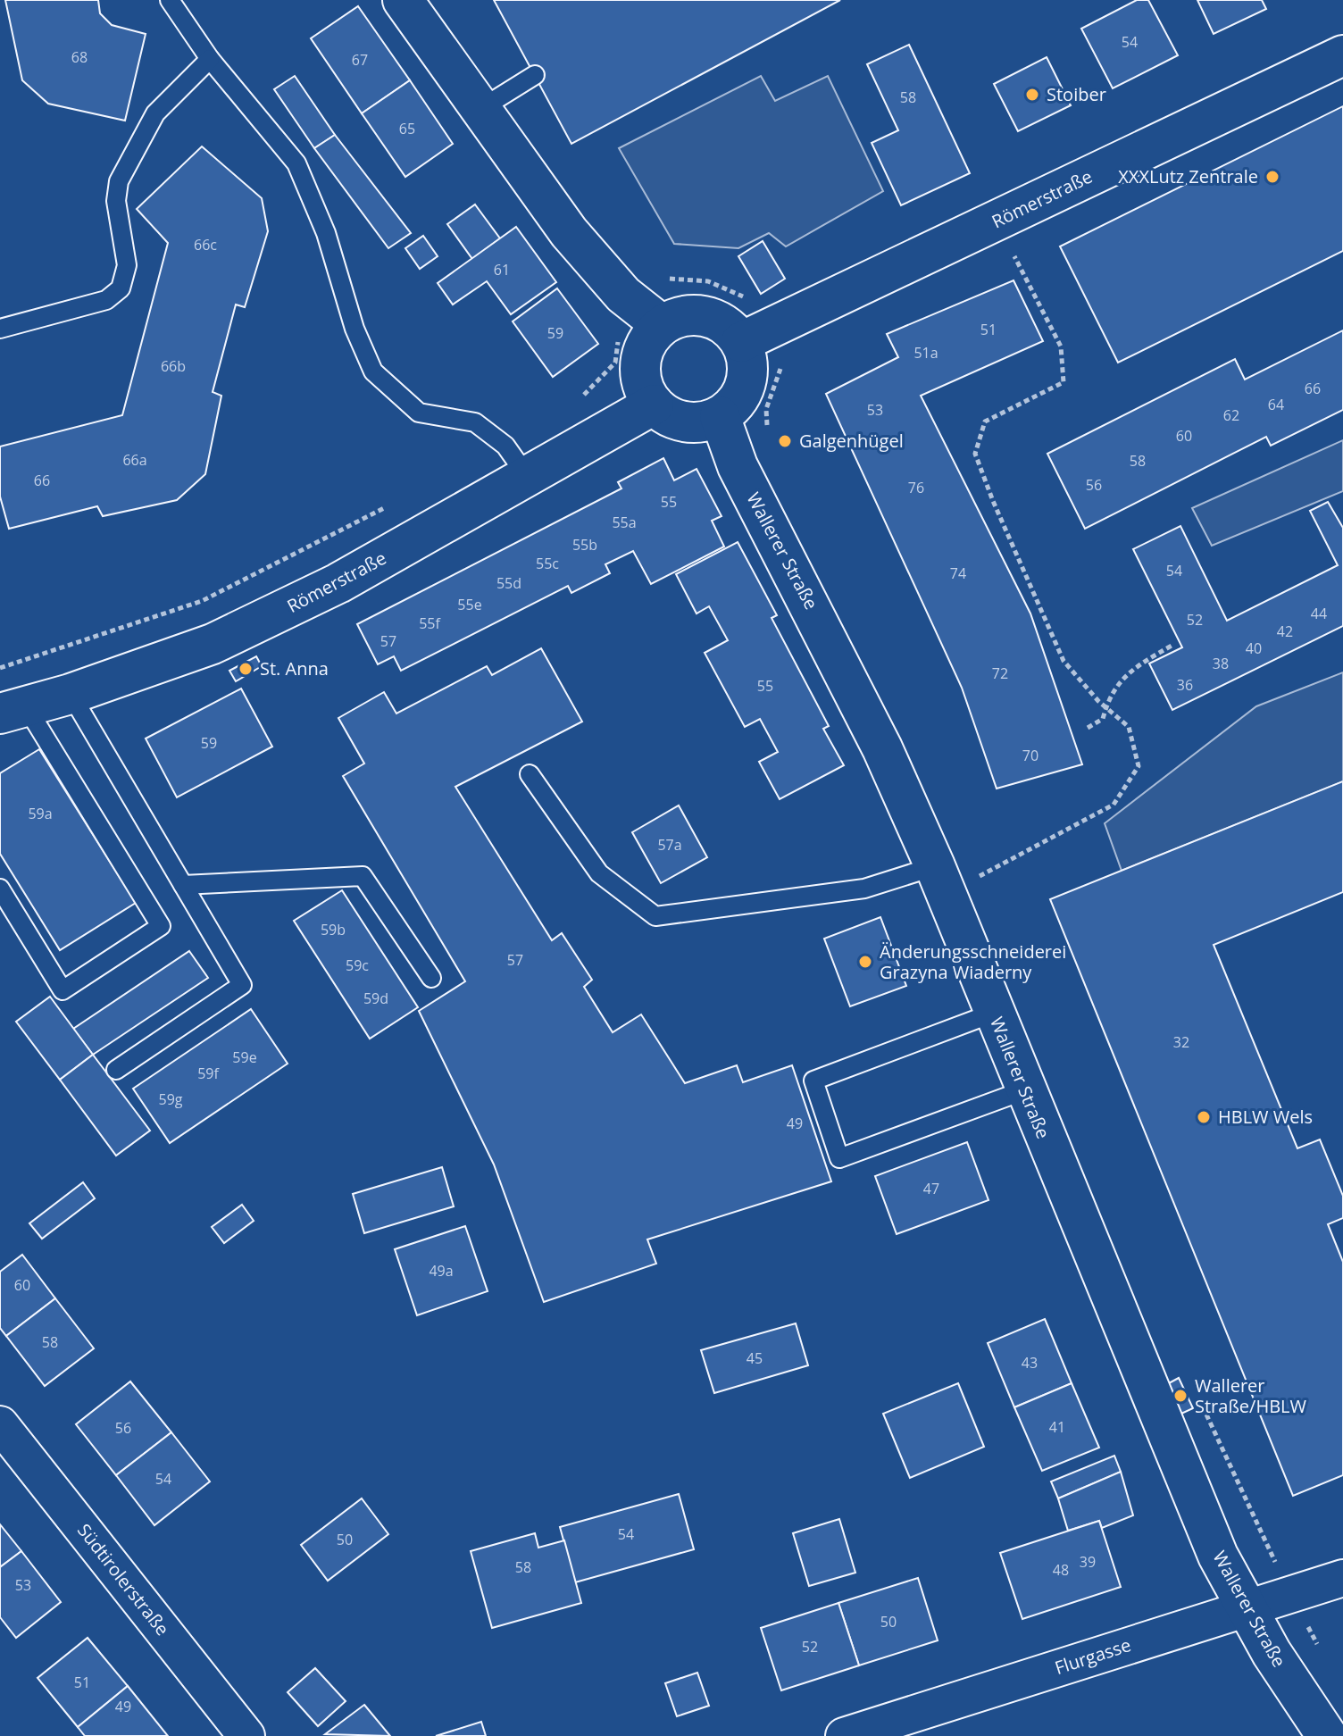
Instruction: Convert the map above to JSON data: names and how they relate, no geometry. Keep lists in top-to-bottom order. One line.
{"streets":{"street":["Römerstraße","Wallerer Straße","Südtirolerstraße","Flurgasse"]},"crossings":[["Römerstraße","Wallerer Straße"],["Wallerer Straße","Flurgasse"]],"places":["Stoiber","XXXLutz Zentrale","Galgenhügel","St. Anna","Änderungsschneiderei Grazyna Wiaderny","HBLW Wels","Wallerer Straße/HBLW"],"house_numbers":["54","68","67","58","65","66c","61","51","59","51a","66b","66","64","53","62","60","66a","58","66","56","76","55","55a","55b","55c","54","74","55d","55e","44","52","55f","42","57","40","38","72","36","55","59","70","59a","57a","59b","57","59c","59d","32","59e","59f","59g","49","47","49a","60","58","45","43","41","56","54","54","50","39","58","48","53","50","52","51","49"]}
